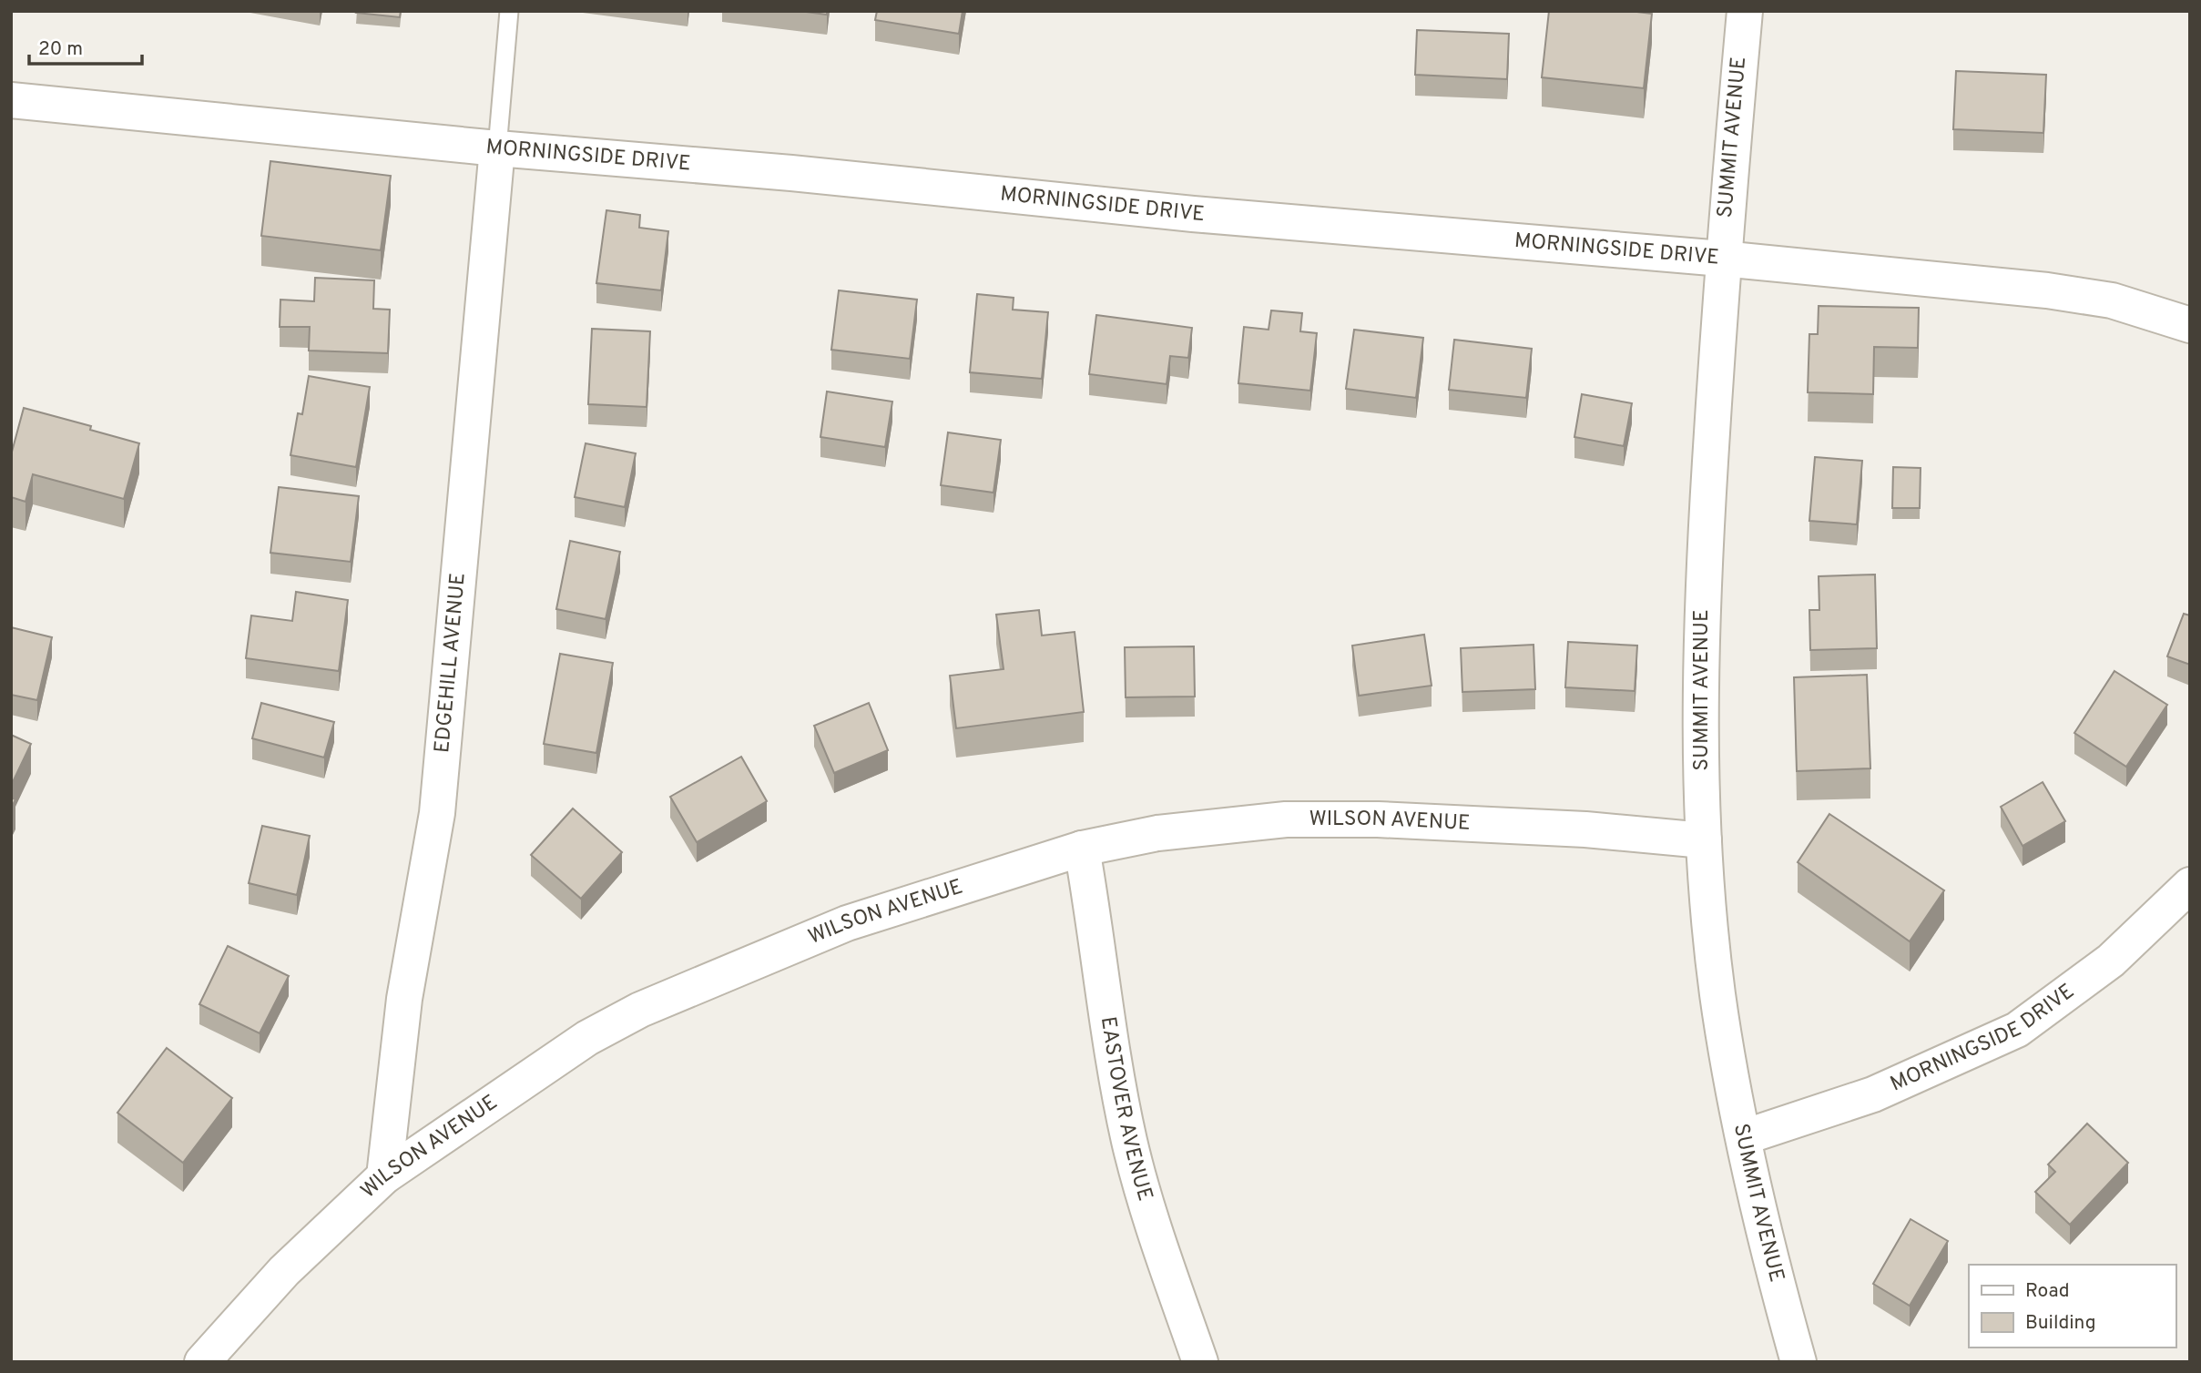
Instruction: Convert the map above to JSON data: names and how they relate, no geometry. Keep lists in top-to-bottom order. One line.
{"streets":{"street":["SUMMIT AVENUE","MORNINGSIDE DRIVE","EDGEHILL AVENUE","WILSON AVENUE","EASTOVER AVENUE"]},"crossings":[["SUMMIT AVENUE","MORNINGSIDE DRIVE"],["SUMMIT AVENUE","WILSON AVENUE"],["MORNINGSIDE DRIVE","EDGEHILL AVENUE"],["EDGEHILL AVENUE","WILSON AVENUE"],["WILSON AVENUE","EASTOVER AVENUE"]],"legend":["Road","Building"],"scale_bar":"20 m"}
